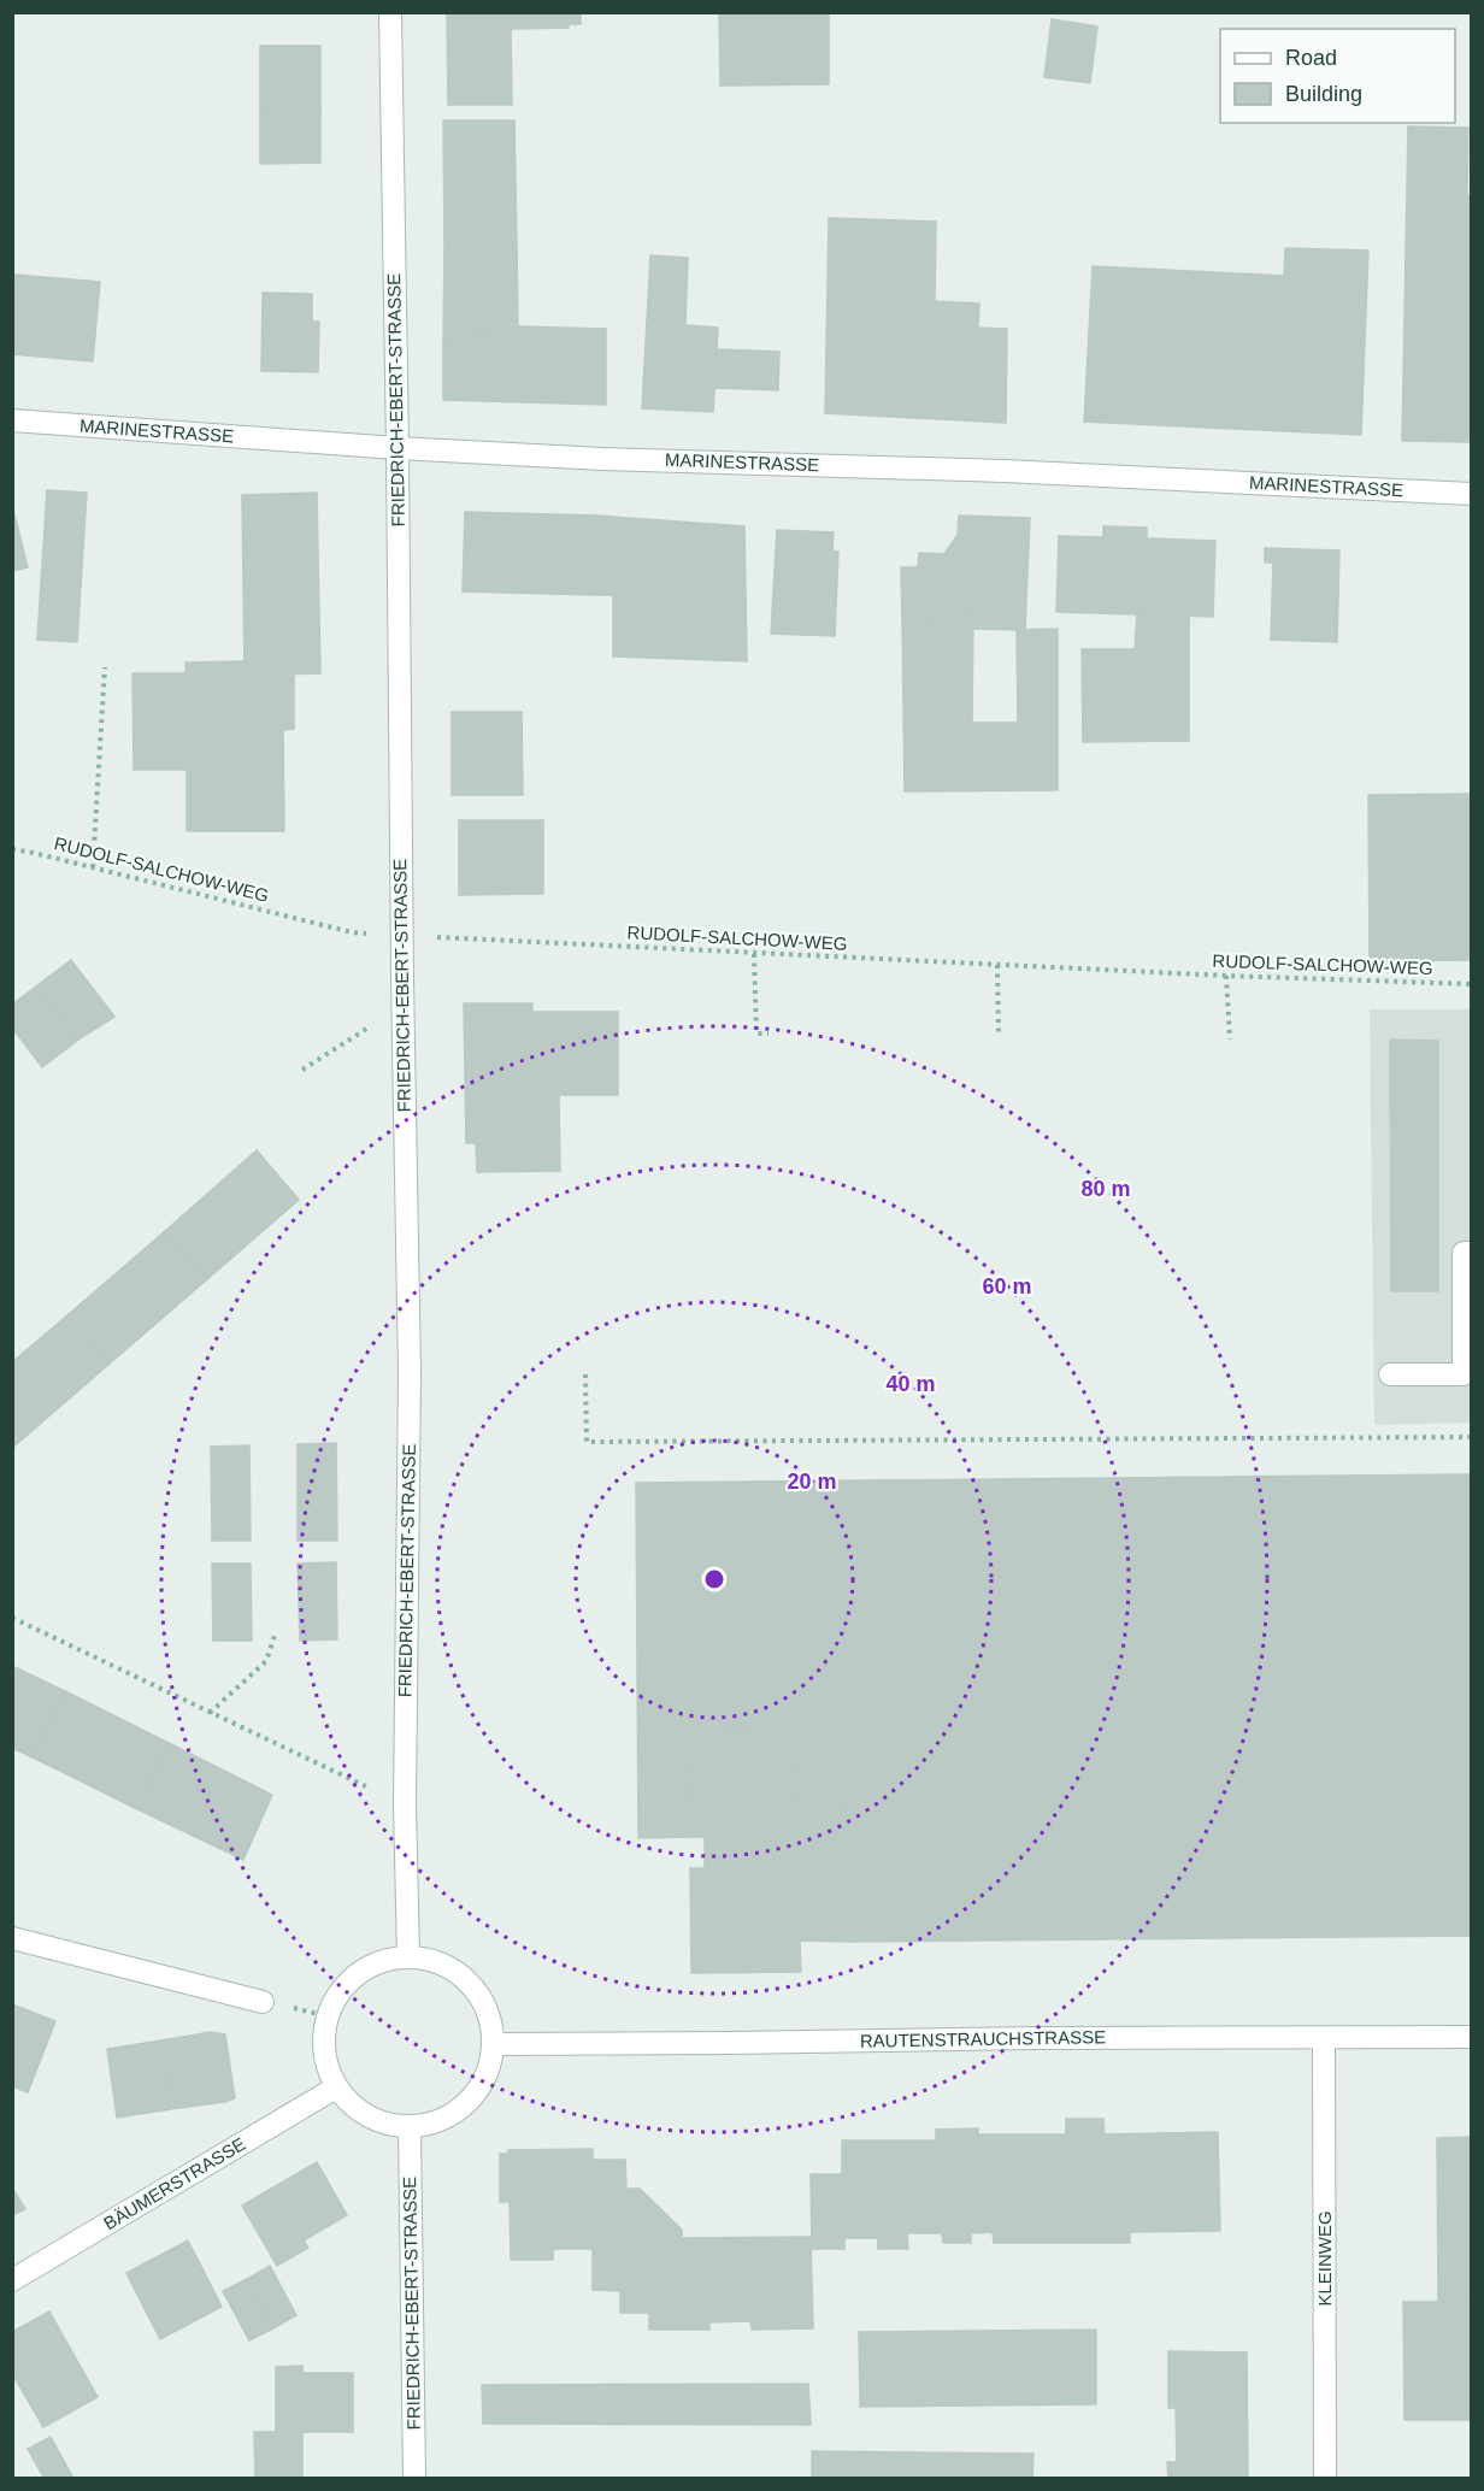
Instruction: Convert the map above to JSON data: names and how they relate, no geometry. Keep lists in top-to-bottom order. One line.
{"streets":{"street":["FRIEDRICH-EBERT-STRASSE","MARINESTRASSE","RAUTENSTRAUCHSTRASSE","BÄUMERSTRASSE","KLEINWEG"],"path":["RUDOLF-SALCHOW-WEG"]},"crossings":[["FRIEDRICH-EBERT-STRASSE","MARINESTRASSE"],["FRIEDRICH-EBERT-STRASSE","RUDOLF-SALCHOW-WEG"],["FRIEDRICH-EBERT-STRASSE","RAUTENSTRAUCHSTRASSE"],["FRIEDRICH-EBERT-STRASSE","BÄUMERSTRASSE"],["RAUTENSTRAUCHSTRASSE","BÄUMERSTRASSE"],["RAUTENSTRAUCHSTRASSE","KLEINWEG"]],"legend":["Road","Building"],"rings":["80 m","60 m","40 m","20 m"]}
